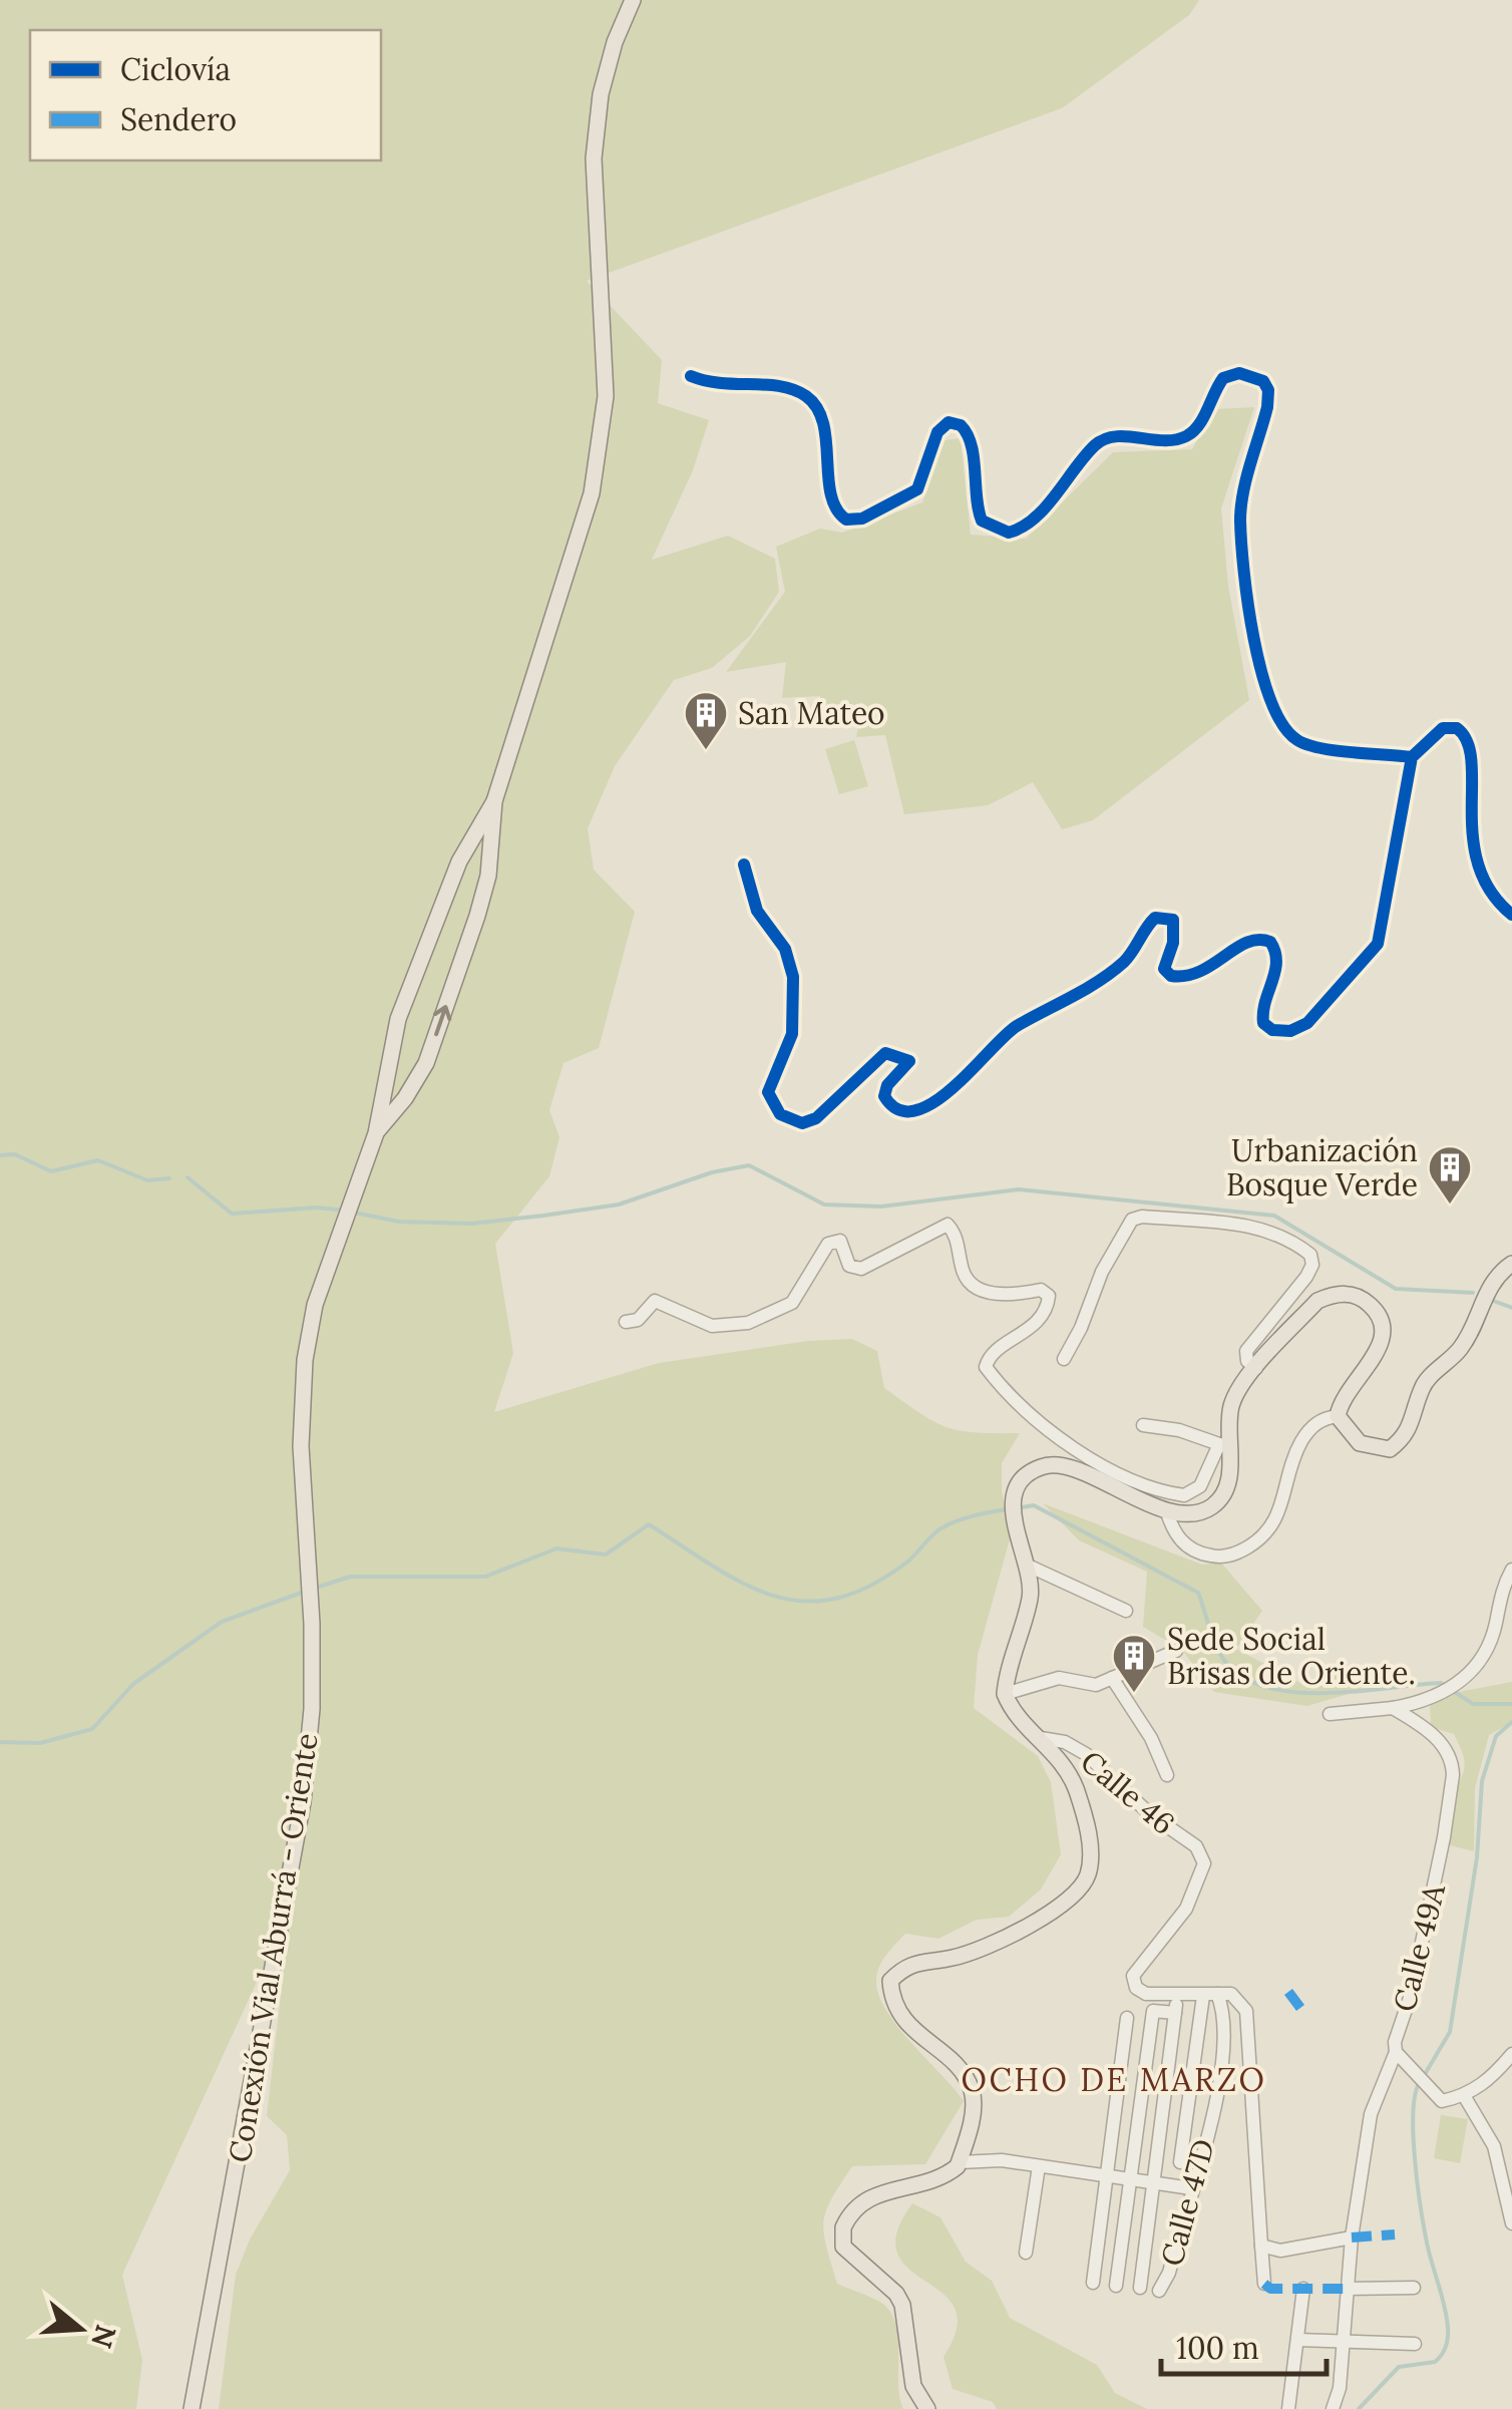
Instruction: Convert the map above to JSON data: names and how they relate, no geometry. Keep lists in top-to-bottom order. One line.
{"streets":{"main road":["Conexión Vial Aburrá - Oriente"],"street":["Calle 46","Calle 49A","Calle 47D"]},"districts":["OCHO DE MARZO"],"places":{"building":["San Mateo","Urbanización Bosque Verde","Sede Social Brisas de Oriente."]},"legend":["Ciclovía","Sendero"],"scale_bar":"100 m","north":"right"}
